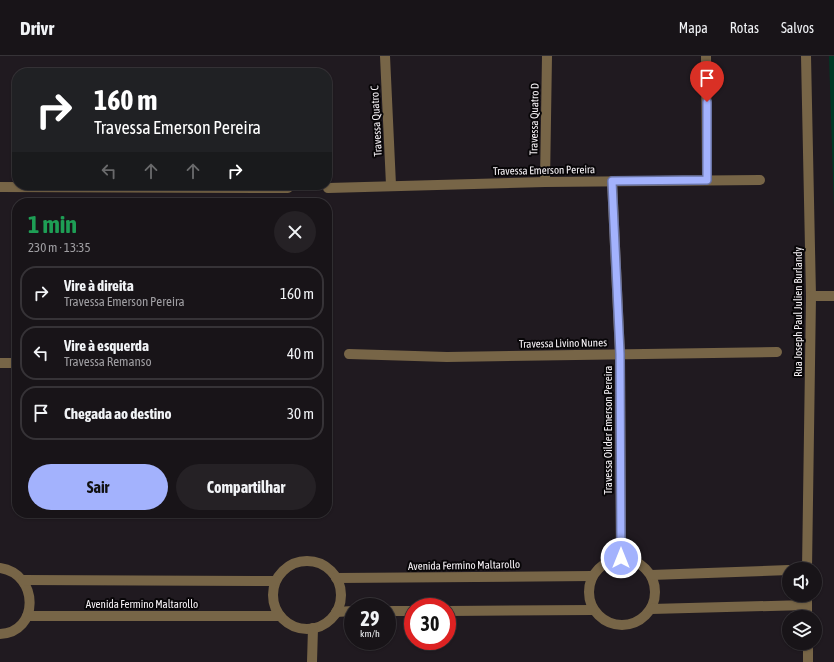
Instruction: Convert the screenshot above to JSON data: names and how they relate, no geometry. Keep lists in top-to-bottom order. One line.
{"streets":{"street":["Travessa Quatro D","Travessa Quatro C","Travessa Emerson Pereira","Rua Joseph Paul Julien Burlandy","Travessa Livino Nunes","Travessa Oilder Emerson Pereira","Avenida Fermino Maltarollo"]},"crossings":[["Travessa Quatro D","Travessa Emerson Pereira"],["Travessa Quatro C","Travessa Emerson Pereira"],["Travessa Emerson Pereira","Travessa Oilder Emerson Pereira"],["Travessa Livino Nunes","Travessa Oilder Emerson Pereira"],["Travessa Oilder Emerson Pereira","Avenida Fermino Maltarollo"]],"page":{"header":"Drivr","nav":["Mapa","Rotas","Salvos"],"turn":["160 m","Travessa Emerson Pereira"],"heading":["1 min","230 m · 13:35"],"list":[{"name":"Vire à direita","note":"Travessa Emerson Pereira","value":"160 m"},{"name":"Vire à esquerda","note":"Travessa Remanso","value":"40 m"},{"name":"Chegada ao destino","value":"30 m"}],"buttons":["Sair","Compartilhar"],"speed":"29 km/h","limit":"30"}}
